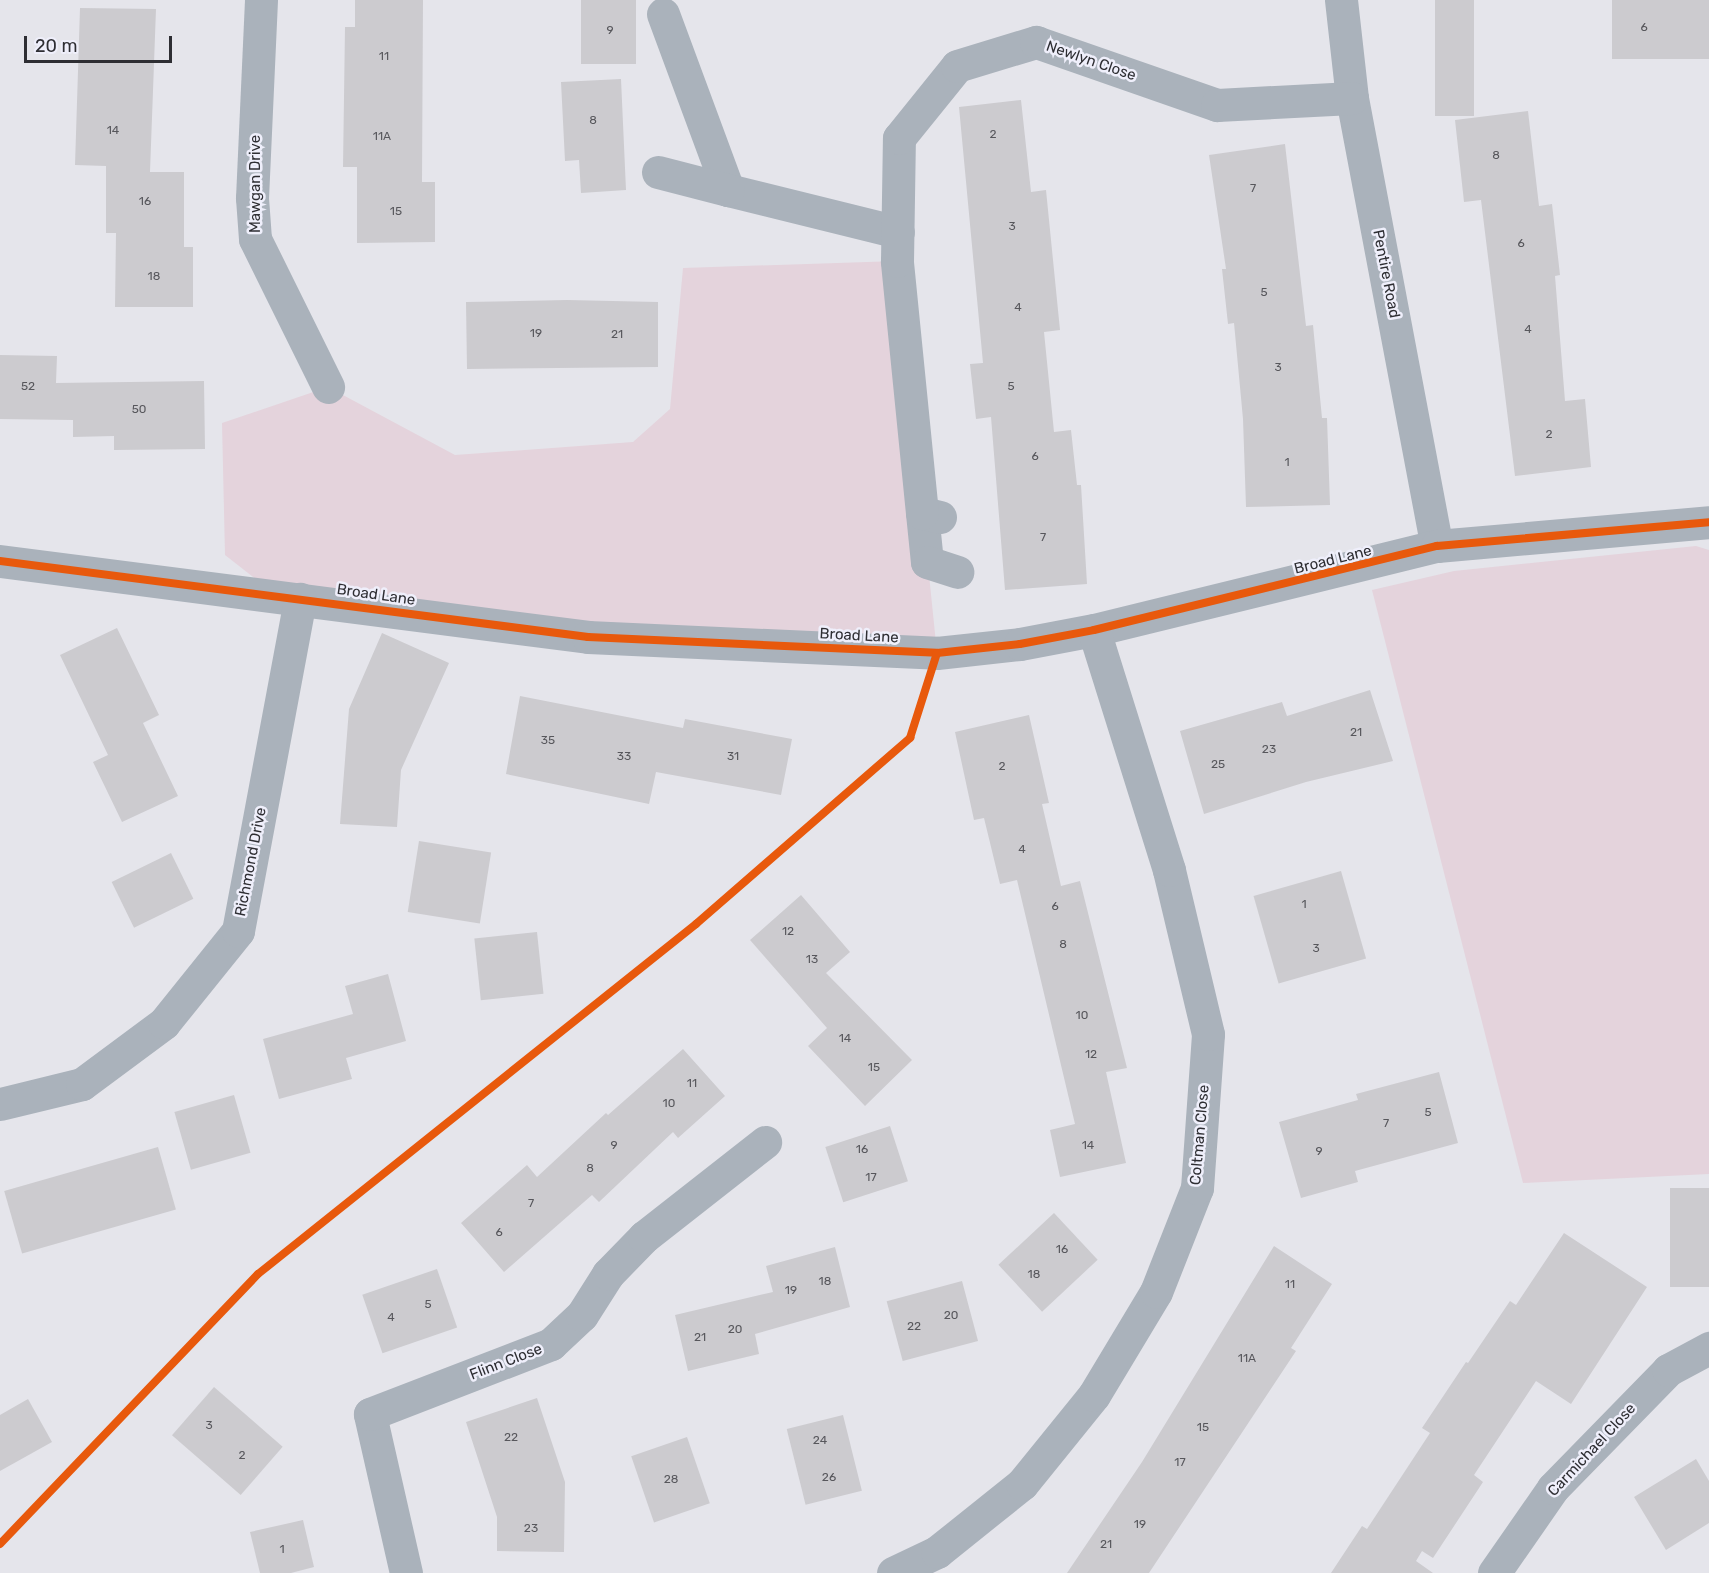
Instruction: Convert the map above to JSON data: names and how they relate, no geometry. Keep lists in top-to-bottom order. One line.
{"streets":{"street":["Newlyn Close","Mawgan Drive","Pentire Road","Broad Lane","Richmond Drive","Coltman Close","Flinn Close","Carmichael Close"]},"crossings":[["Newlyn Close","Pentire Road"],["Pentire Road","Broad Lane"],["Broad Lane","Richmond Drive"],["Broad Lane","Coltman Close"]],"house_numbers":["6","9","11","8","14","2","11A","8","7","16","15","3","6","18","5","4","4","19","21","3","52","5","50","2","6","1","7","21","35","23","33","31","25","2","4","1","6","12","8","3","13","10","14","12","15","11","10","5","7","9","14","16","9","8","17","7","6","16","18","18","11","19","5","20","4","22","20","21","11A","3","15","22","24","2","17","26","28","19","23","21","1"],"scale_bar":"20 m"}
